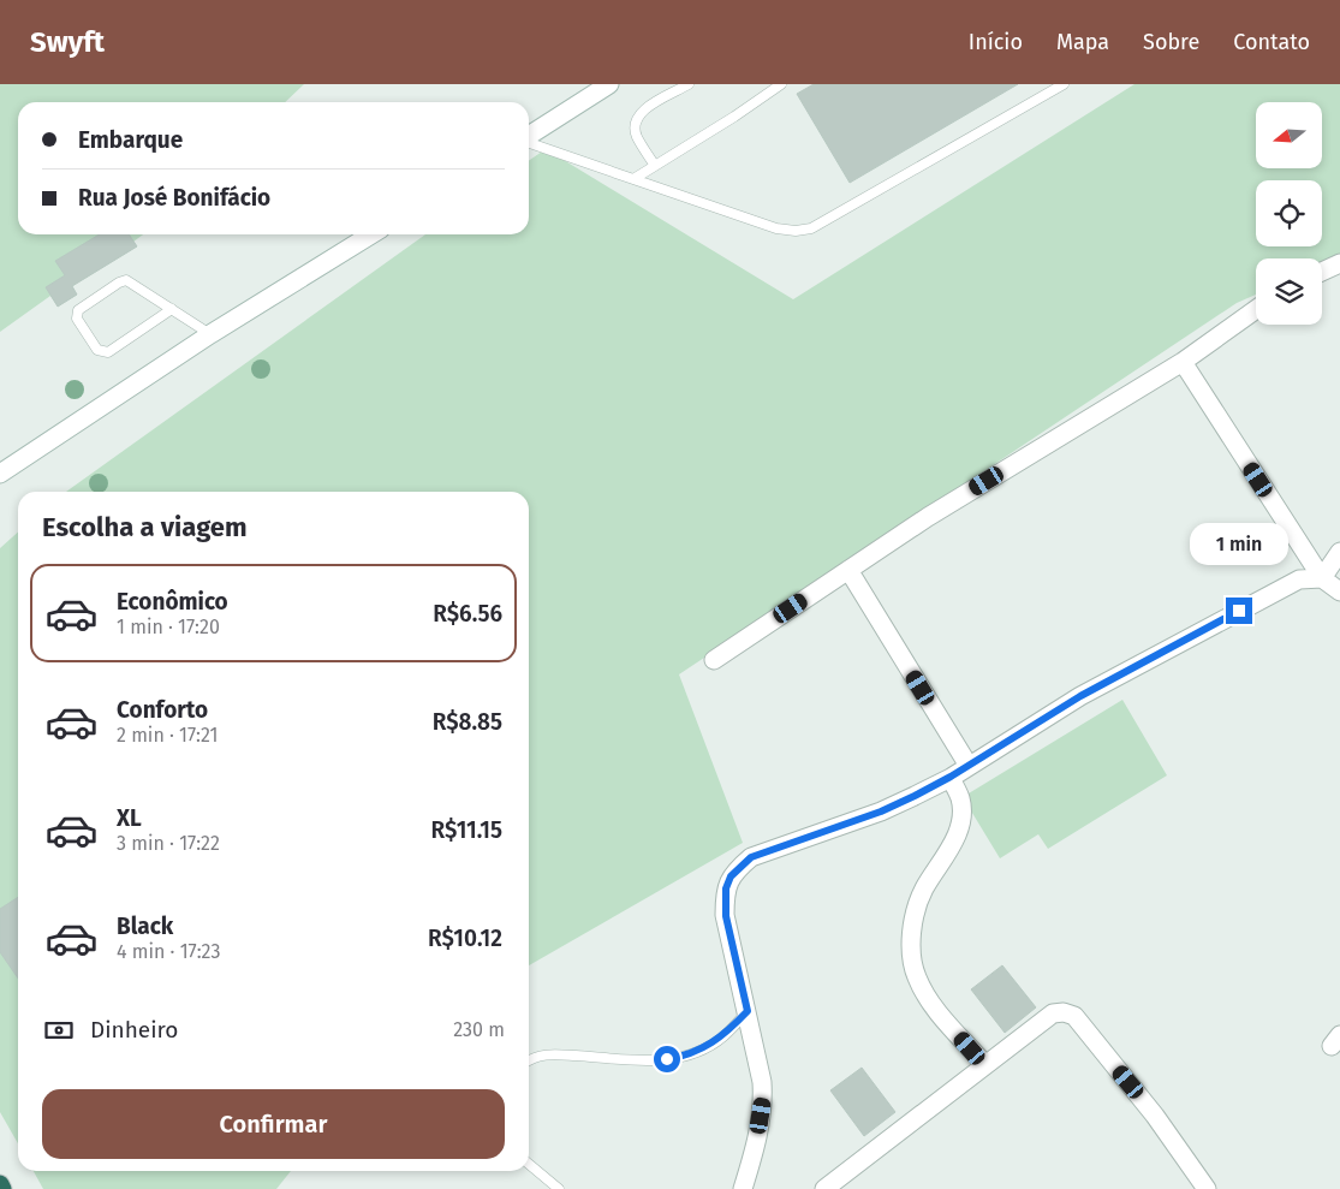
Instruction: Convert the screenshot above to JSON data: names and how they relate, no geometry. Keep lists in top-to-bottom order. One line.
{"north":"left","page":{"header":"Swyft","nav":["Início","Mapa","Sobre","Contato"],"banner":["Embarque","Rua José Bonifácio"],"heading":"Escolha a viagem","bubble":"1 min","list":[{"name":"Econômico","note":"1 min · 17:20","value":"R$6.56"},{"name":"Conforto","note":"2 min · 17:21","value":"R$8.85"},{"name":"XL","note":"3 min · 17:22","value":"R$11.15"},{"name":"Black","note":"4 min · 17:23","value":"R$10.12"}],"pay":["Dinheiro","230 m"],"buttons":"Confirmar"}}
